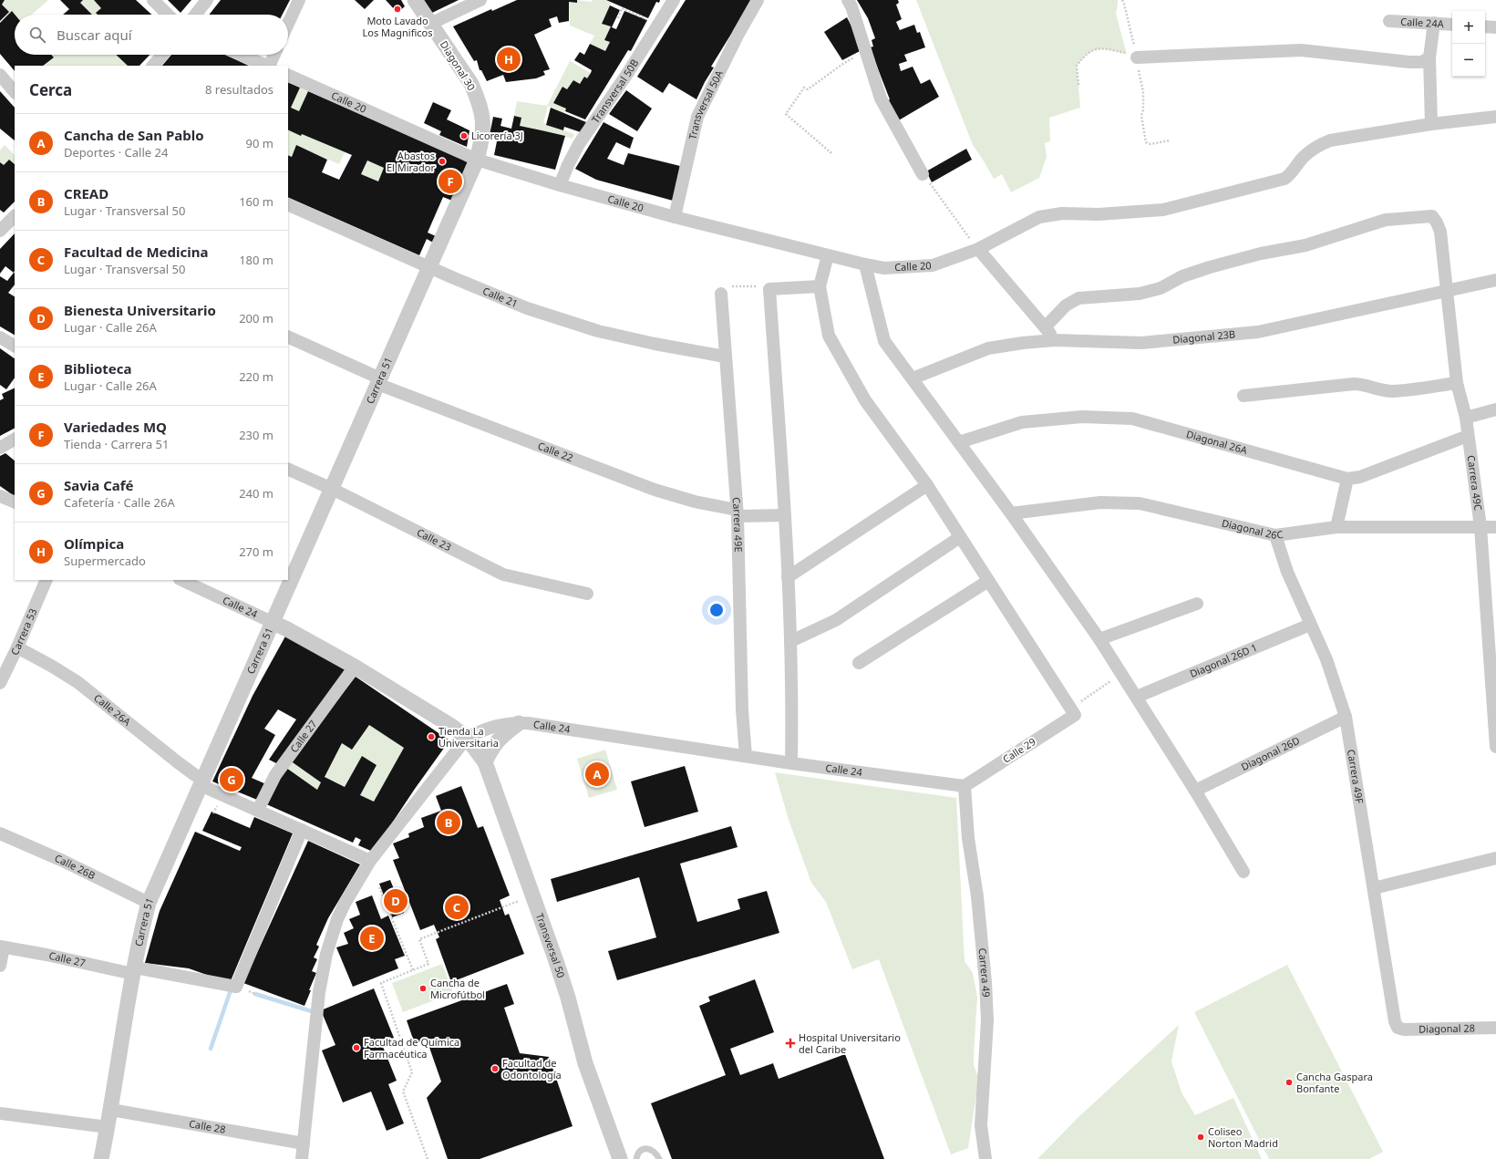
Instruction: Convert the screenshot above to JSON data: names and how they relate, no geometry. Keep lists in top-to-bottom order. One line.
{"streets":{"street":["Calle 24A","Diagonal 30","Transversal 50B","Calle 20","Transversal 50A","Calle 21","Diagonal 23B","Carrera 51","Diagonal 26A","Calle 22","Carrera 49C","Carrera 49E","Diagonal 26C","Calle 23","Calle 24","Carrera 53","Diagonal 26D 1","Calle 26A","Calle 27","Calle 29","Diagonal 26D","Carrera 49F","Calle 26B","Transversal 50","Carrera 49","Diagonal 28","Calle 28"]},"crossings":[["Diagonal 30","Calle 20"],["Diagonal 30","Carrera 51"],["Transversal 50B","Calle 20"],["Calle 20","Transversal 50A"],["Calle 20","Carrera 51"],["Calle 21","Carrera 51"],["Calle 21","Carrera 49E"],["Diagonal 23B","Carrera 49C"],["Carrera 51","Calle 22"],["Carrera 51","Calle 23"],["Carrera 51","Calle 24"],["Carrera 51","Calle 26A"],["Carrera 51","Calle 27"],["Carrera 51","Calle 26B"],["Carrera 51","Calle 28"],["Diagonal 26A","Carrera 49C"],["Calle 22","Carrera 49E"],["Carrera 49C","Diagonal 26C"],["Carrera 49E","Calle 24"],["Diagonal 26C","Carrera 49F"],["Calle 24","Calle 27"],["Calle 24","Calle 29"],["Calle 24","Transversal 50"],["Calle 24","Carrera 49"],["Carrera 53","Calle 26A"],["Diagonal 26D 1","Carrera 49F"],["Calle 26A","Calle 27"],["Calle 29","Carrera 49"],["Diagonal 26D","Carrera 49F"],["Carrera 49F","Diagonal 28"]],"places":{"other":["Moto Lavado Los Magnificos","Licorería 3J","Abastos El Mirador","Tienda La Universitaria","Cancha de Microfútbol","Facultad de Química Farmacéutica","Facultad de Odontología","Cancha Gaspara Bonfante","Coliseo Norton Madrid"],"health":["Hospital Universitario del Caribe"]},"page":{"map_buttons":["+","−"],"search":"Buscar aquí","pins":["H","F","A","G","B","D","C","E"],"heading":["Cerca","8 resultados"],"list":[{"mark":"A","name":"Cancha de San Pablo","note":"Deportes · Calle 24","value":"90 m"},{"mark":"B","name":"CREAD","note":"Lugar · Transversal 50","value":"160 m"},{"mark":"C","name":"Facultad de Medicina","note":"Lugar · Transversal 50","value":"180 m"},{"mark":"D","name":"Bienesta Universitario","note":"Lugar · Calle 26A","value":"200 m"},{"mark":"E","name":"Biblioteca","note":"Lugar · Calle 26A","value":"220 m"},{"mark":"F","name":"Variedades MQ","note":"Tienda · Carrera 51","value":"230 m"},{"mark":"G","name":"Savia Café","note":"Cafetería · Calle 26A","value":"240 m"},{"mark":"H","name":"Olímpica","note":"Supermercado","value":"270 m"}]}}
